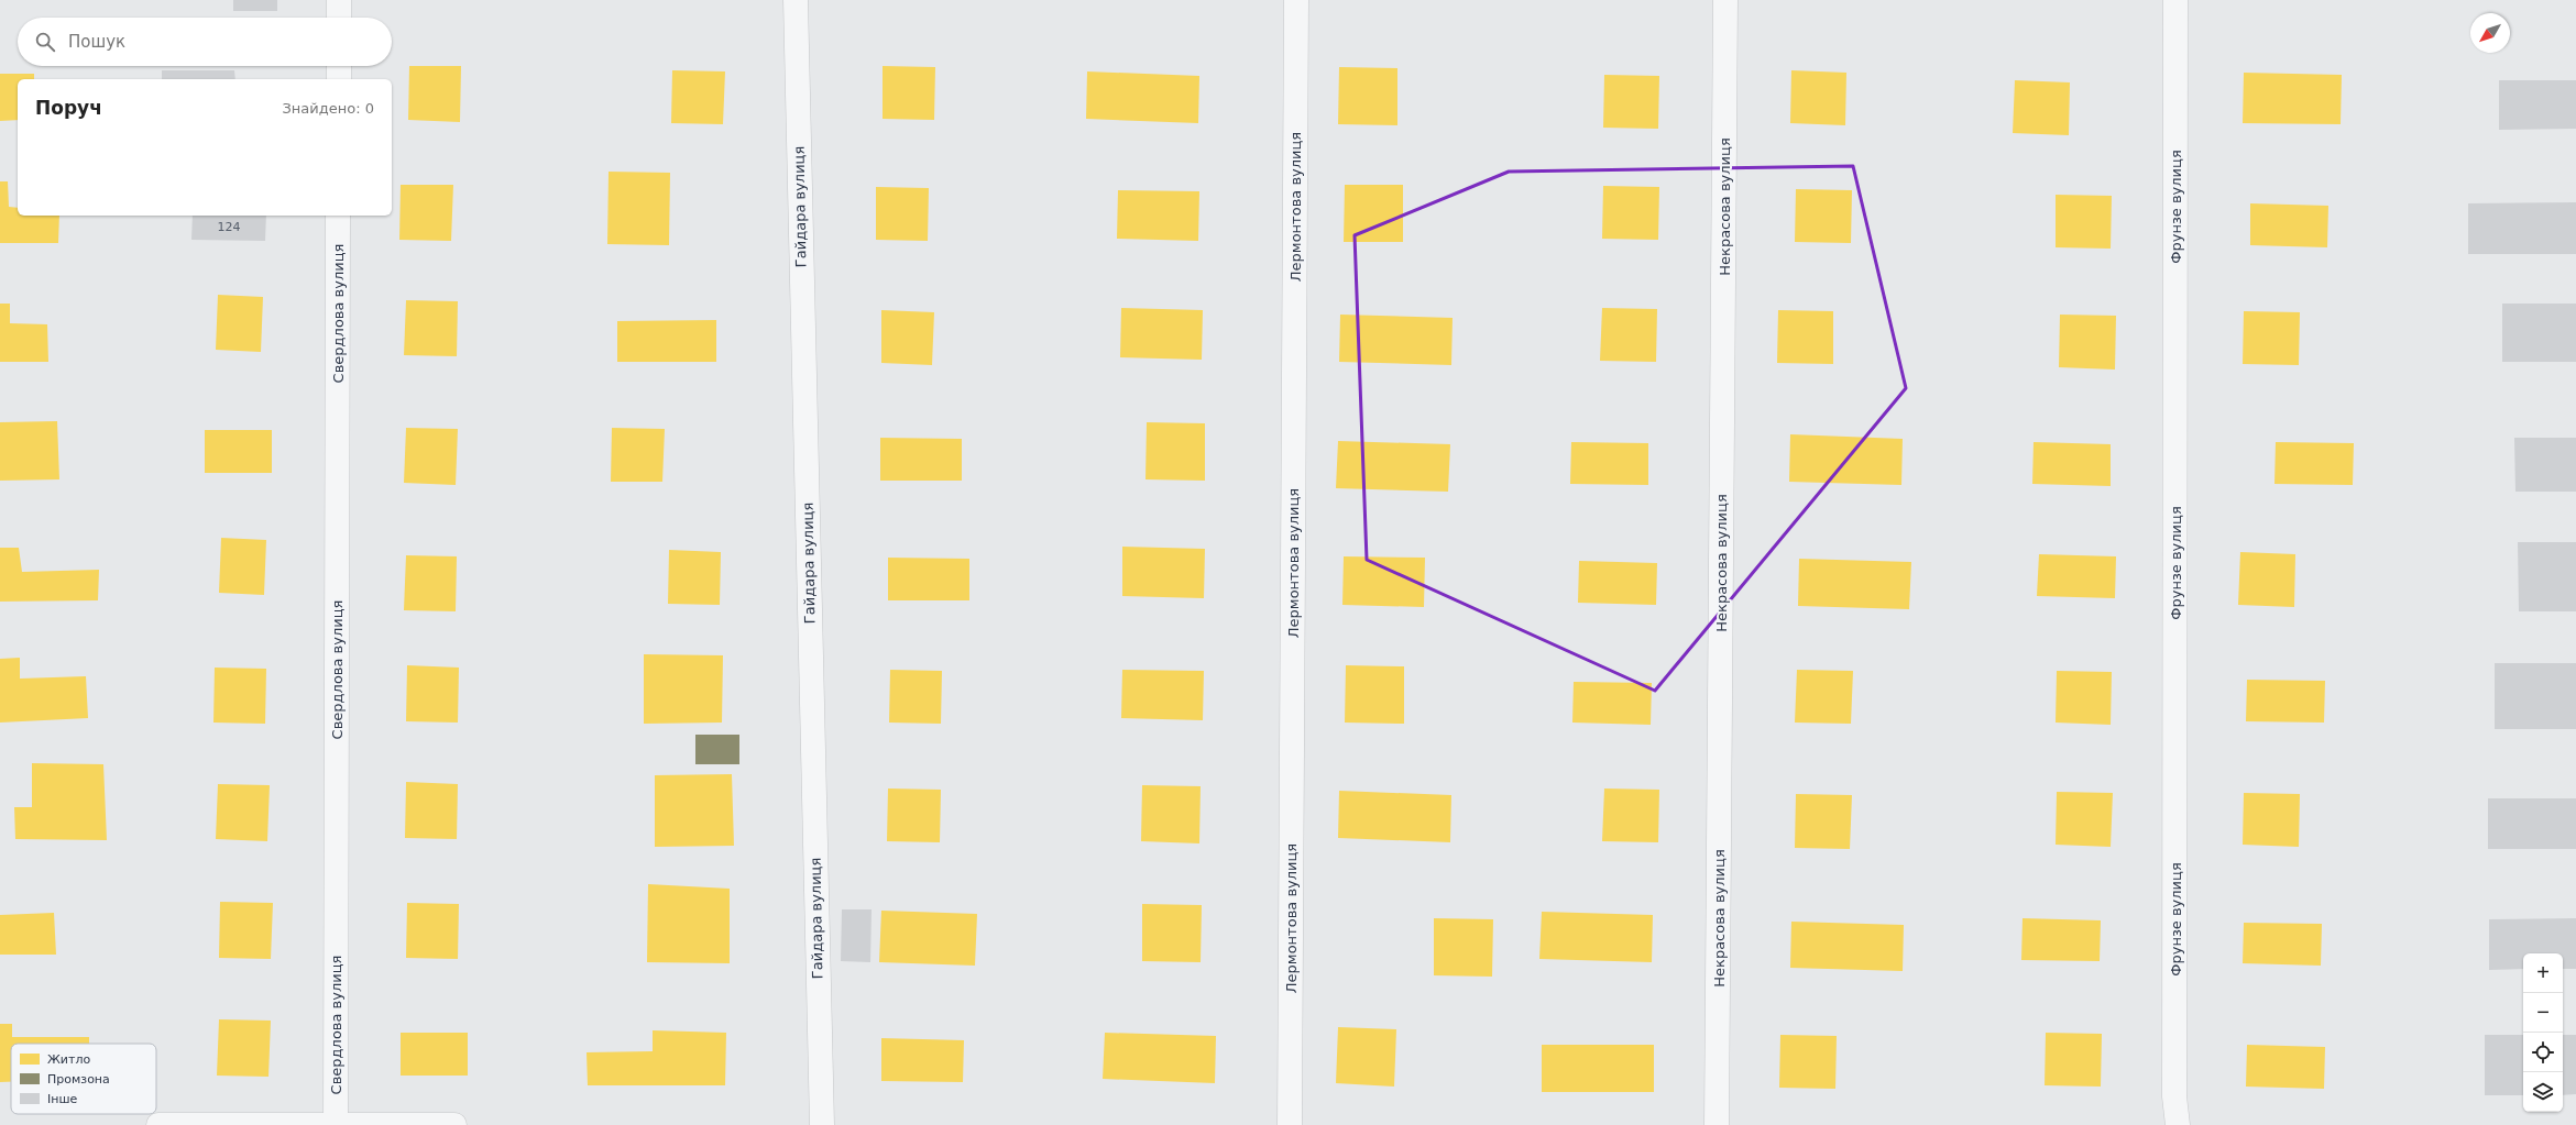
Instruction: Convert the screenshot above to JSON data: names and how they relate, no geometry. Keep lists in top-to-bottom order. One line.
{"streets":{"street":["Гайдара вулиця","Лермонтова вулиця","Некрасова вулиця","Фрунзе вулиця","Свердлова вулиця"]},"house_numbers":["124"],"legend":["Житло","Промзона","Інше"],"north":"bottom left","page":{"search":"Пошук","heading":["Поруч","Знайдено: 0"],"map_buttons":["+","−"]}}
